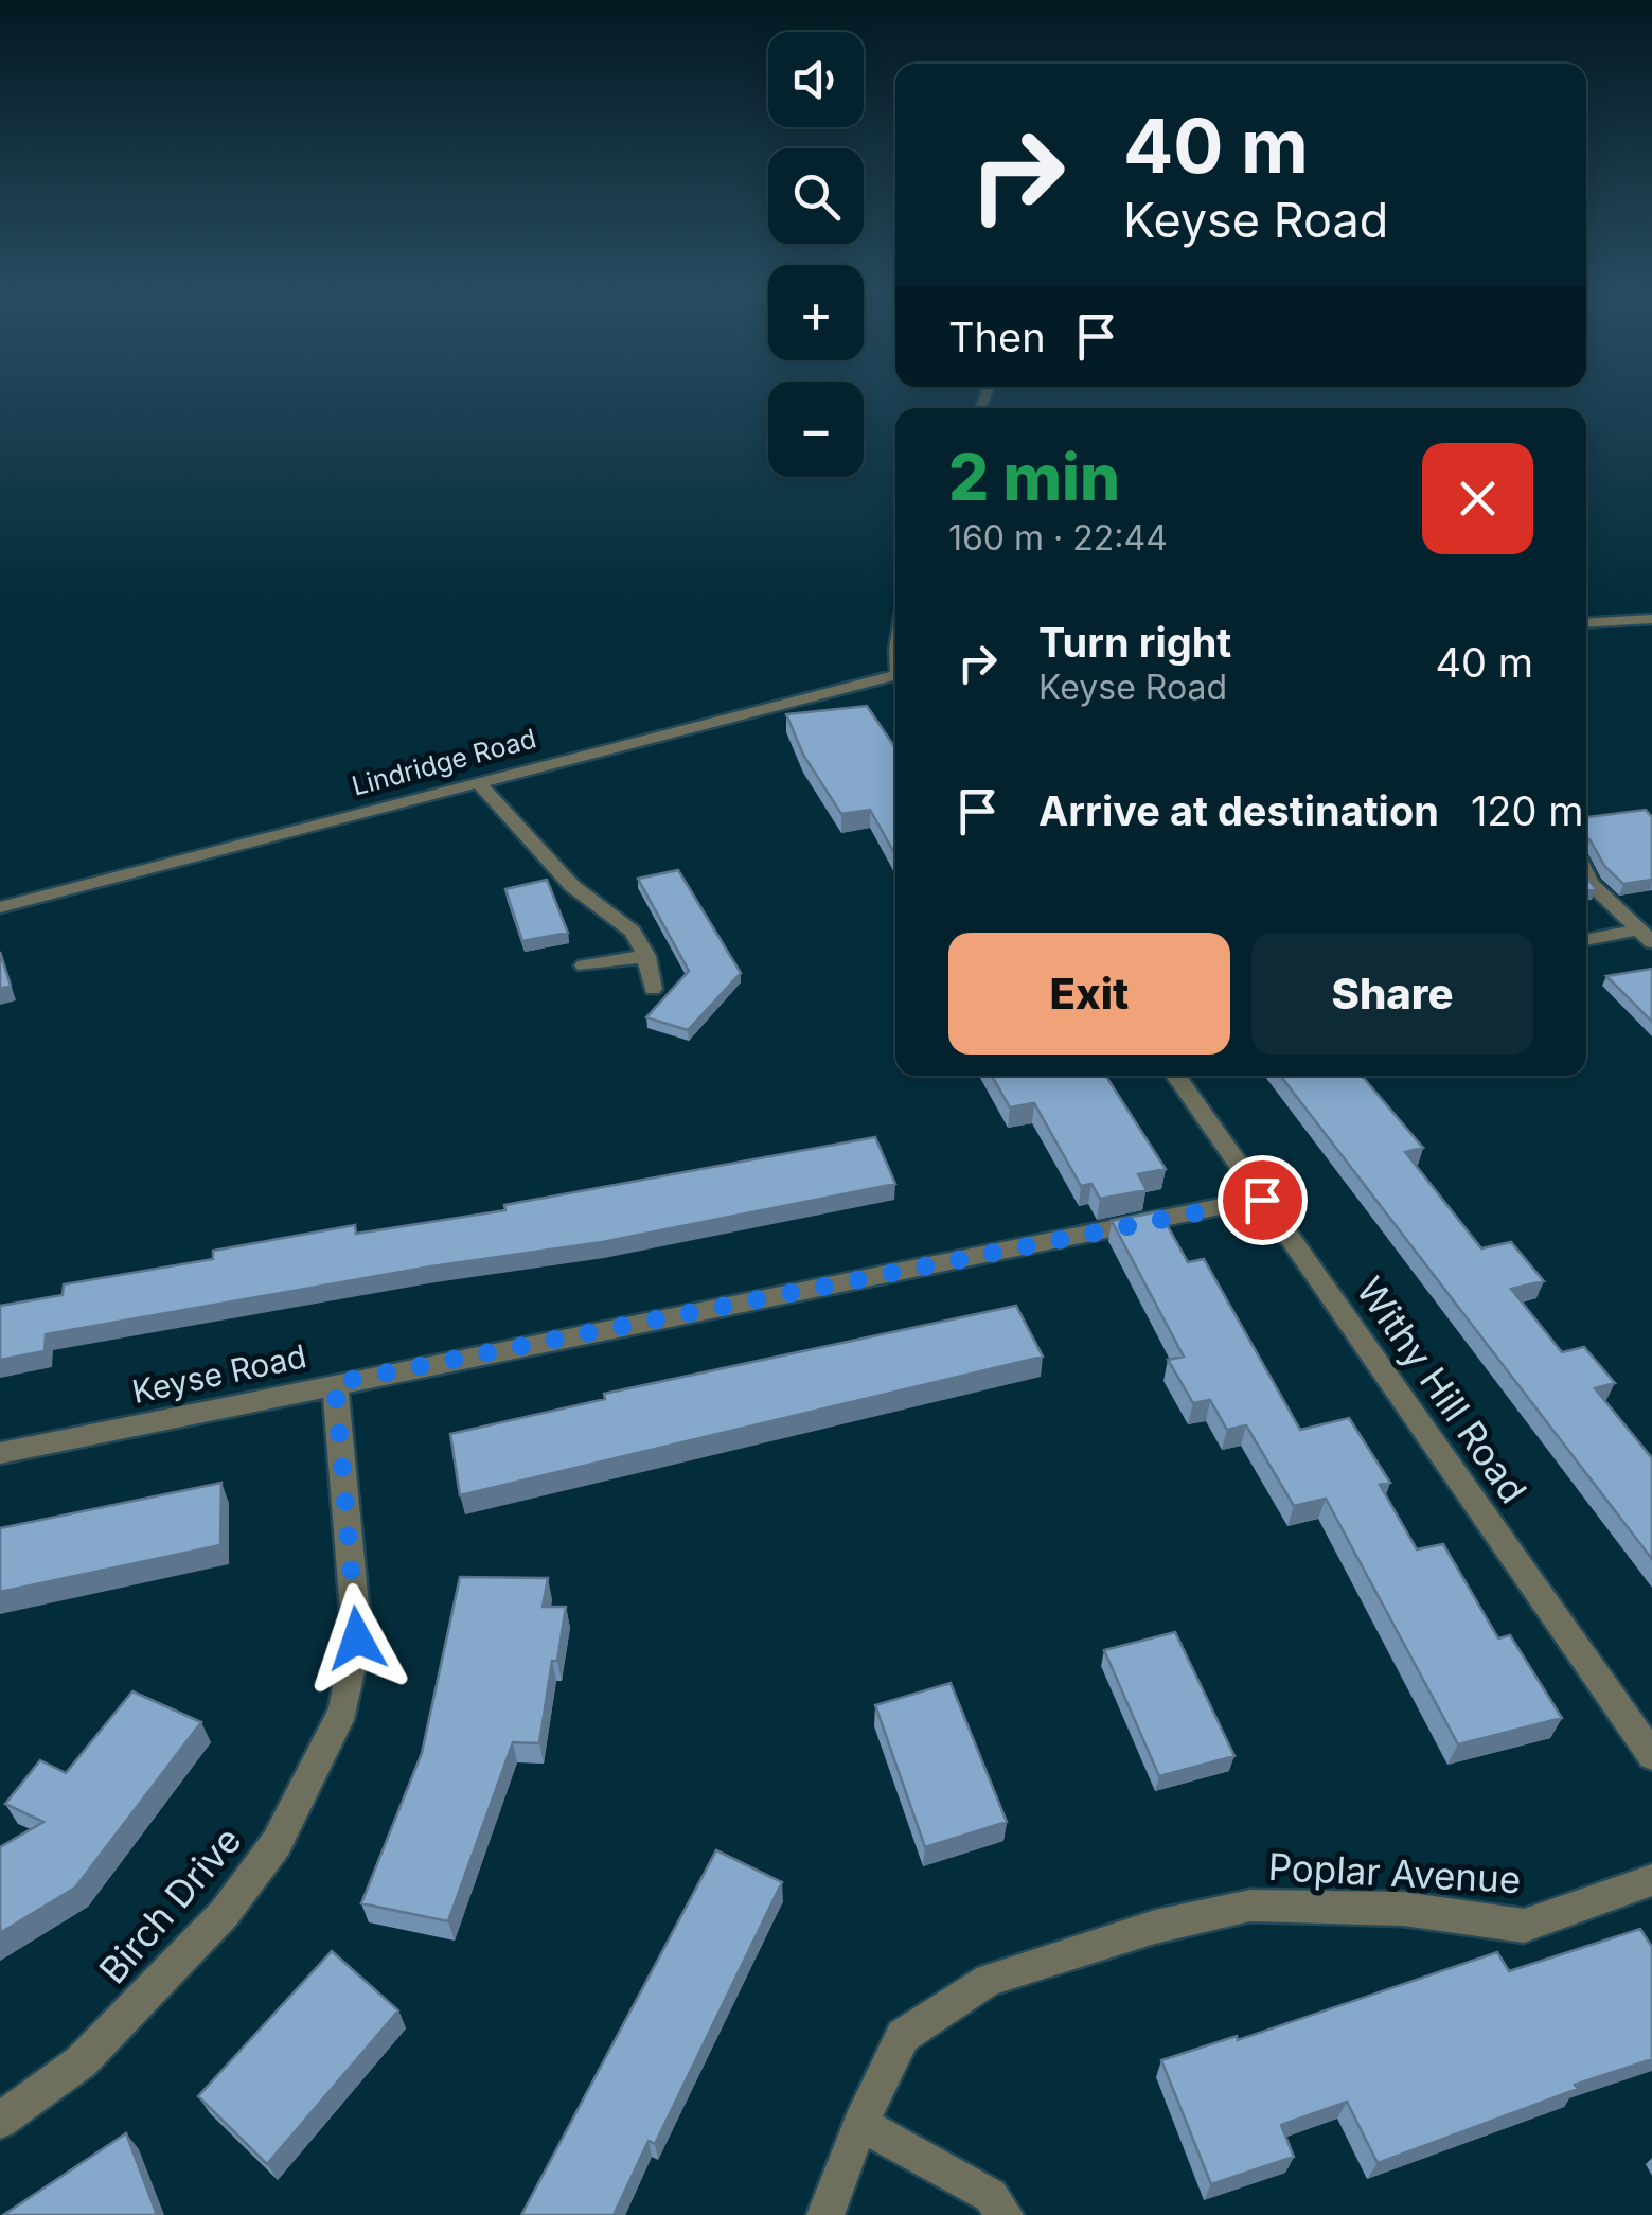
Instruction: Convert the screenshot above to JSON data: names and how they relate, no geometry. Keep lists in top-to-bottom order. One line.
{"streets":{"street":["Lindridge Road","Keyse Road","Withy Hill Road","Poplar Avenue","Birch Drive"]},"crossings":[["Keyse Road","Withy Hill Road"],["Keyse Road","Birch Drive"]],"page":{"map_buttons":["+","−"],"turn":["40 m","Keyse Road"],"then":"Then","heading":["2 min","160 m · 22:44"],"list":[{"name":"Turn right","note":"Keyse Road","value":"40 m"},{"name":"Arrive at destination","value":"120 m"}],"buttons":["Exit","Share"]}}
